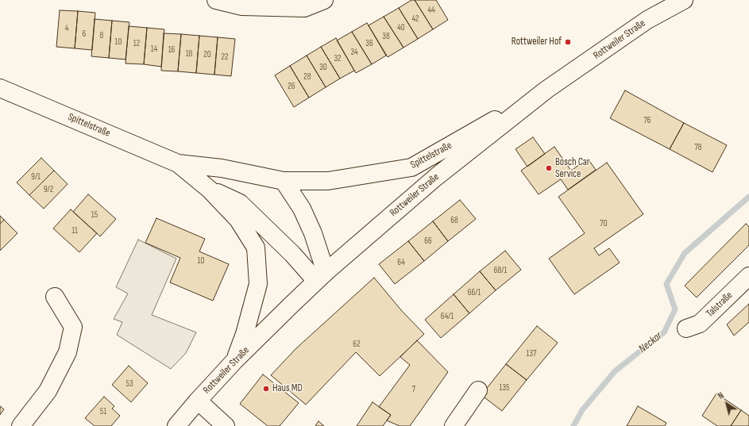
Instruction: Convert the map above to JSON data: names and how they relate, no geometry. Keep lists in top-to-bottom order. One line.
{"streets":{"main road":["Rottweiler Straße","Spittelstraße","Talstraße"]},"crossings":[["Rottweiler Straße","Spittelstraße"]],"water":["Neckar"],"places":["Rottweiler Hof","Bosch Car Service","Haus MD"],"house_numbers":["44","42","40","4","6","8","38","10","12","36","14","16","34","18","20","22","32","30","28","26","76","78","9/1","9/2","15","68","70","11","66","10","64","68/1","66/1","64/1","62","137","53","135","7","51"],"north":"top left"}
